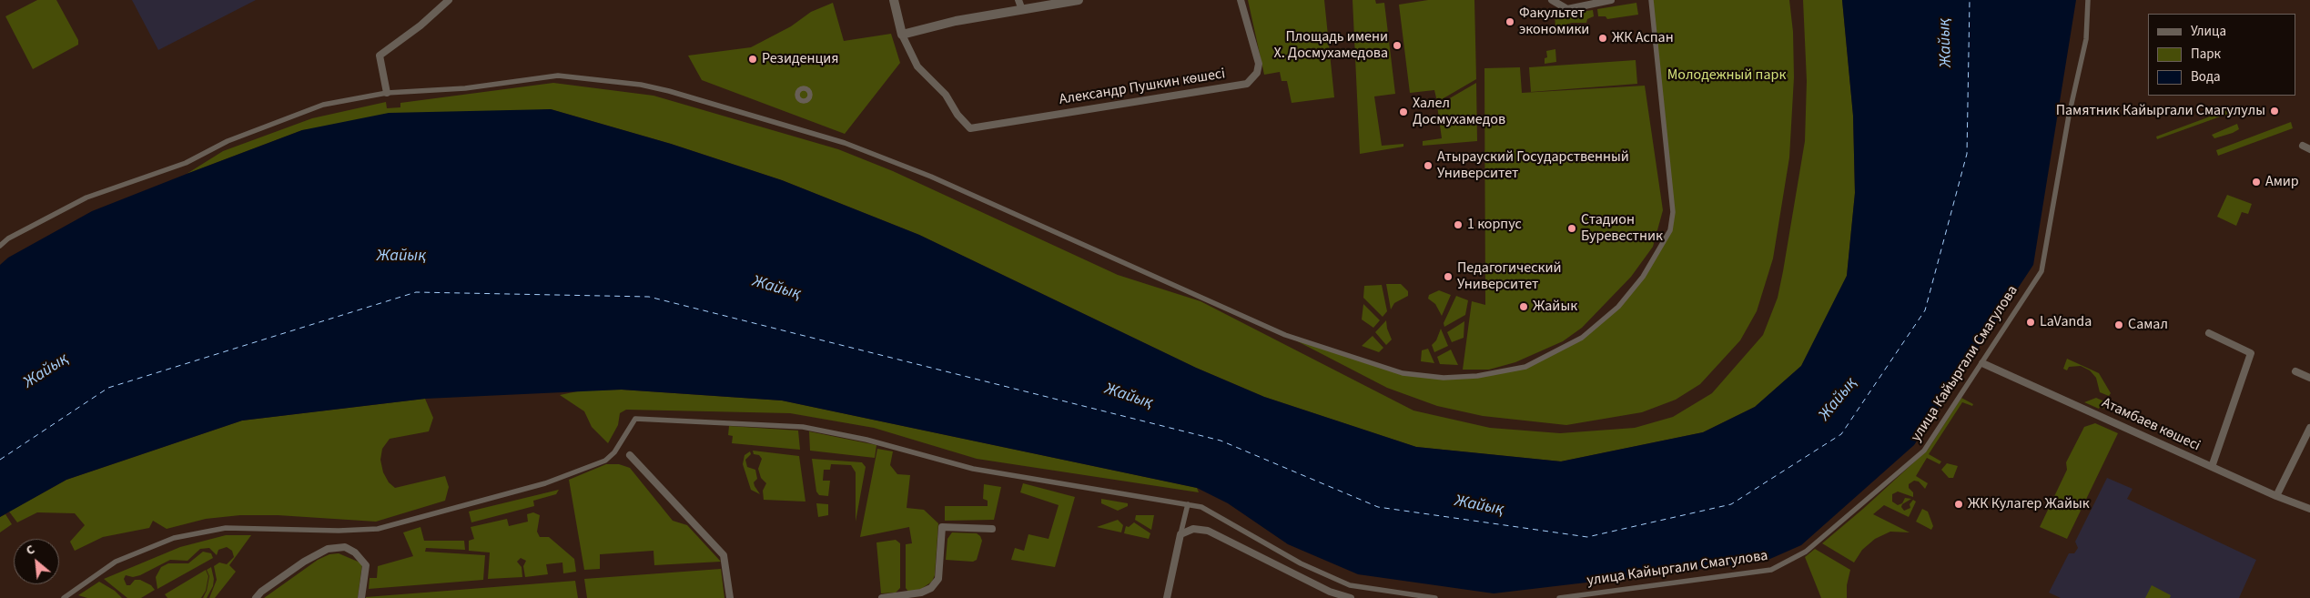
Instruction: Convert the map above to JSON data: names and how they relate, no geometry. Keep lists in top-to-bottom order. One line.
{"streets":{"street":["Александр Пушкин көшесі","улица Кайыргали Смагулова","Атамбаев көшесі"]},"crossings":[["улица Кайыргали Смагулова","Атамбаев көшесі"]],"water":["Жайық"],"parks":["Молодежный парк"],"places":["Факультет экономики","ЖК Аспан","Площадь имени Х. Досмухамедова","Резиденция","Памятник Кайыргали Смагулулы","Халел Досмухамедов","Атырауский Государственный Университет","Амир","1 корпус","Стадион Буревестник","Педагогический Университет","Жайык","LaVanda","Самал","ЖК Кулагер Жайык"],"legend":["Улица","Парк","Вода"],"north":"top left"}
